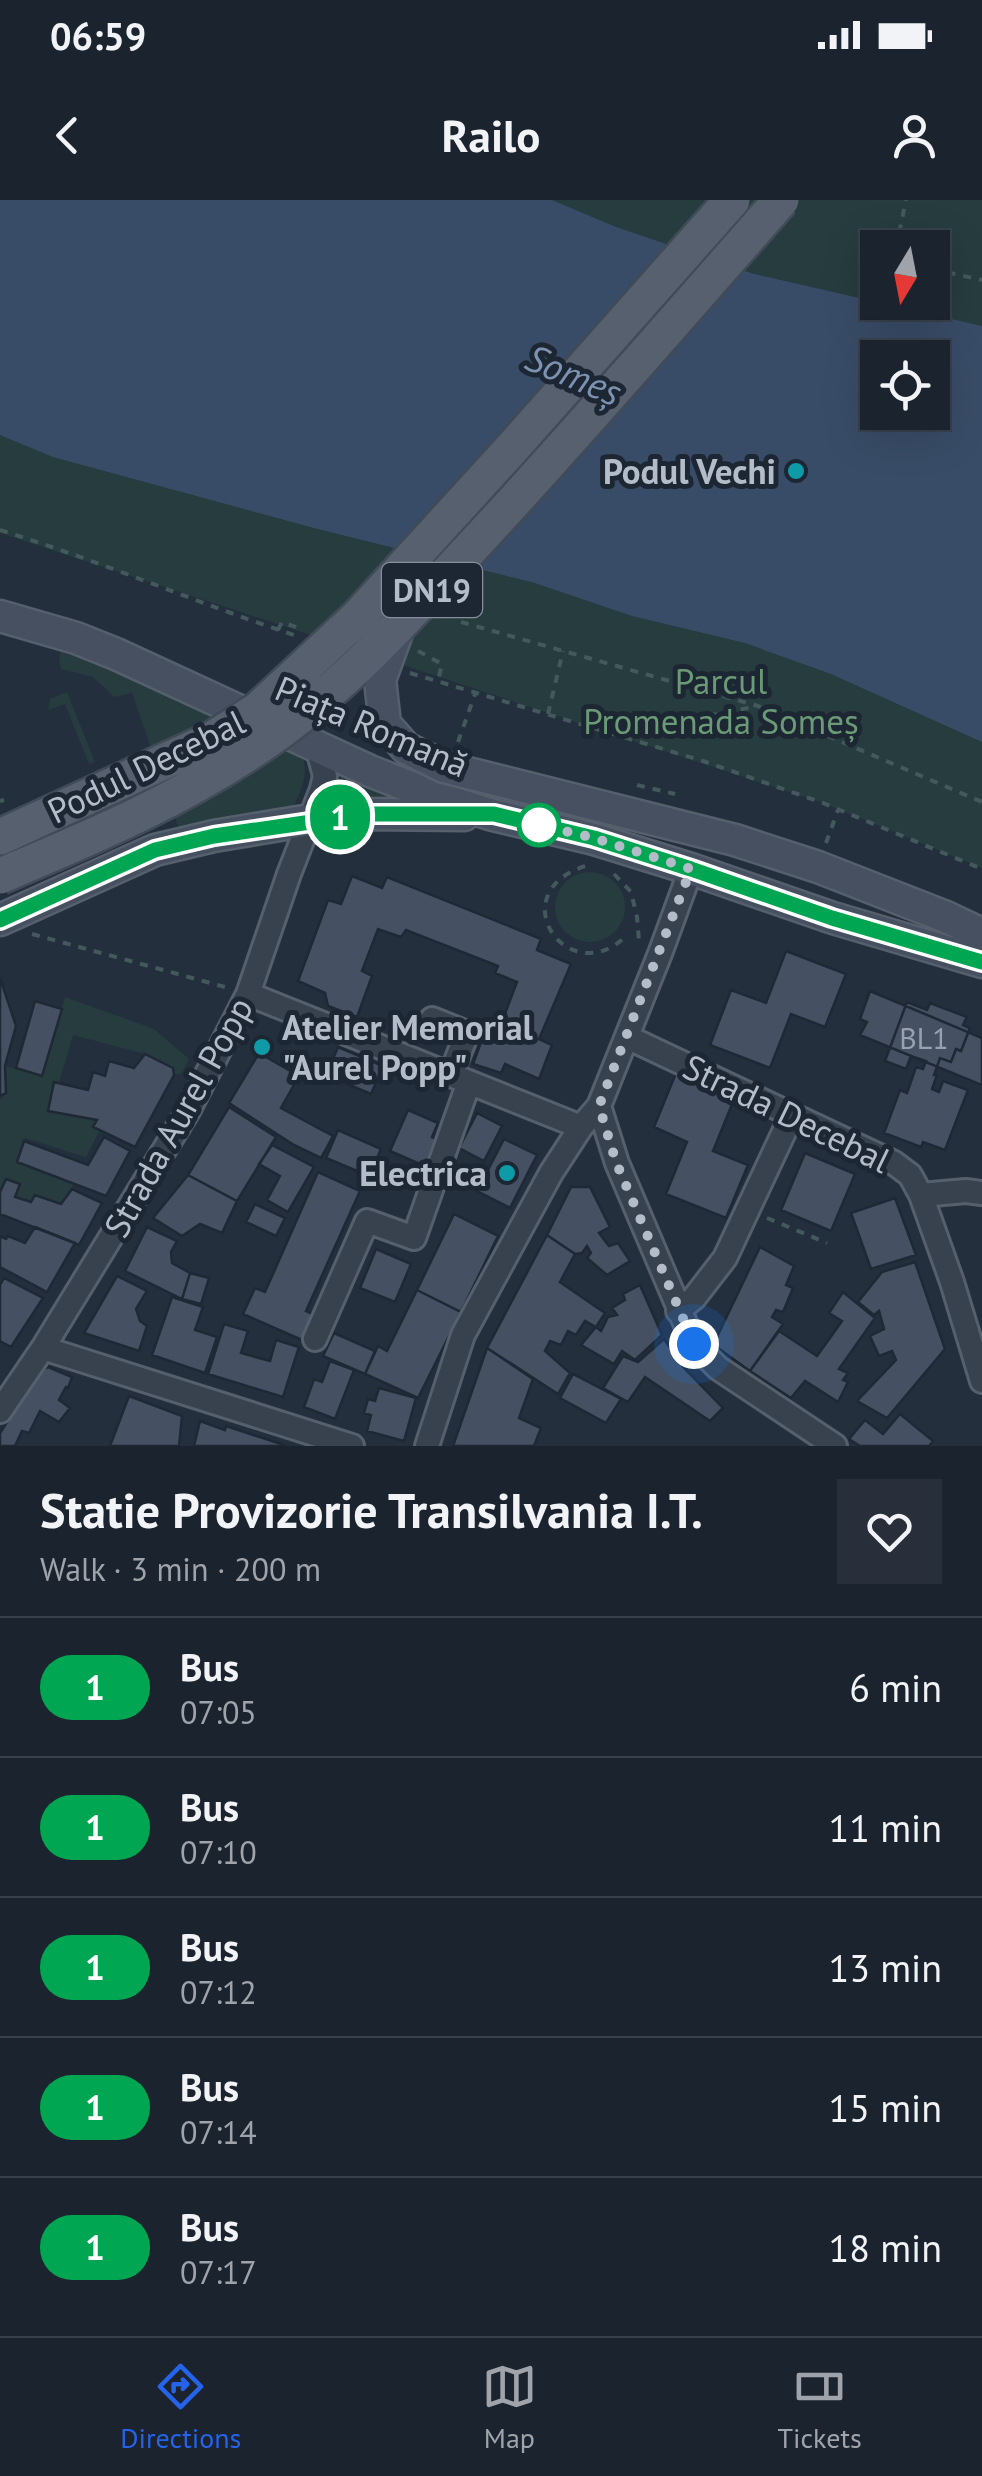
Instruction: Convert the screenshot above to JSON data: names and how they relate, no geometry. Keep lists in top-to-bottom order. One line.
{"streets":{"main road":["DN19","Podul Decebal"],"street":["Piața Romană","Strada Decebal","Strada Aurel Popp"]},"crossings":[["Piața Romană","Strada Aurel Popp"]],"water":["Someș"],"parks":["Parcul Promenada Someș"],"places":["Podul Vechi","Atelier Memorial \"Aurel Popp\"","Electrica"],"lines":["bus line 1"],"house_numbers":["BL1"],"north":"bottom","page":{"status":"06:59","header":"Railo","on_map":"1","heading":["Statie Provizorie Transilvania I.T.","Walk · 3 min · 200 m"],"list":[{"mark":"1","name":"Bus","note":"07:05","value":"6 min"},{"mark":"1","name":"Bus","note":"07:10","value":"11 min"},{"mark":"1","name":"Bus","note":"07:12","value":"13 min"},{"mark":"1","name":"Bus","note":"07:14","value":"15 min"},{"mark":"1","name":"Bus","note":"07:17","value":"18 min"}],"tabs":["Directions","Map","Tickets"]}}
